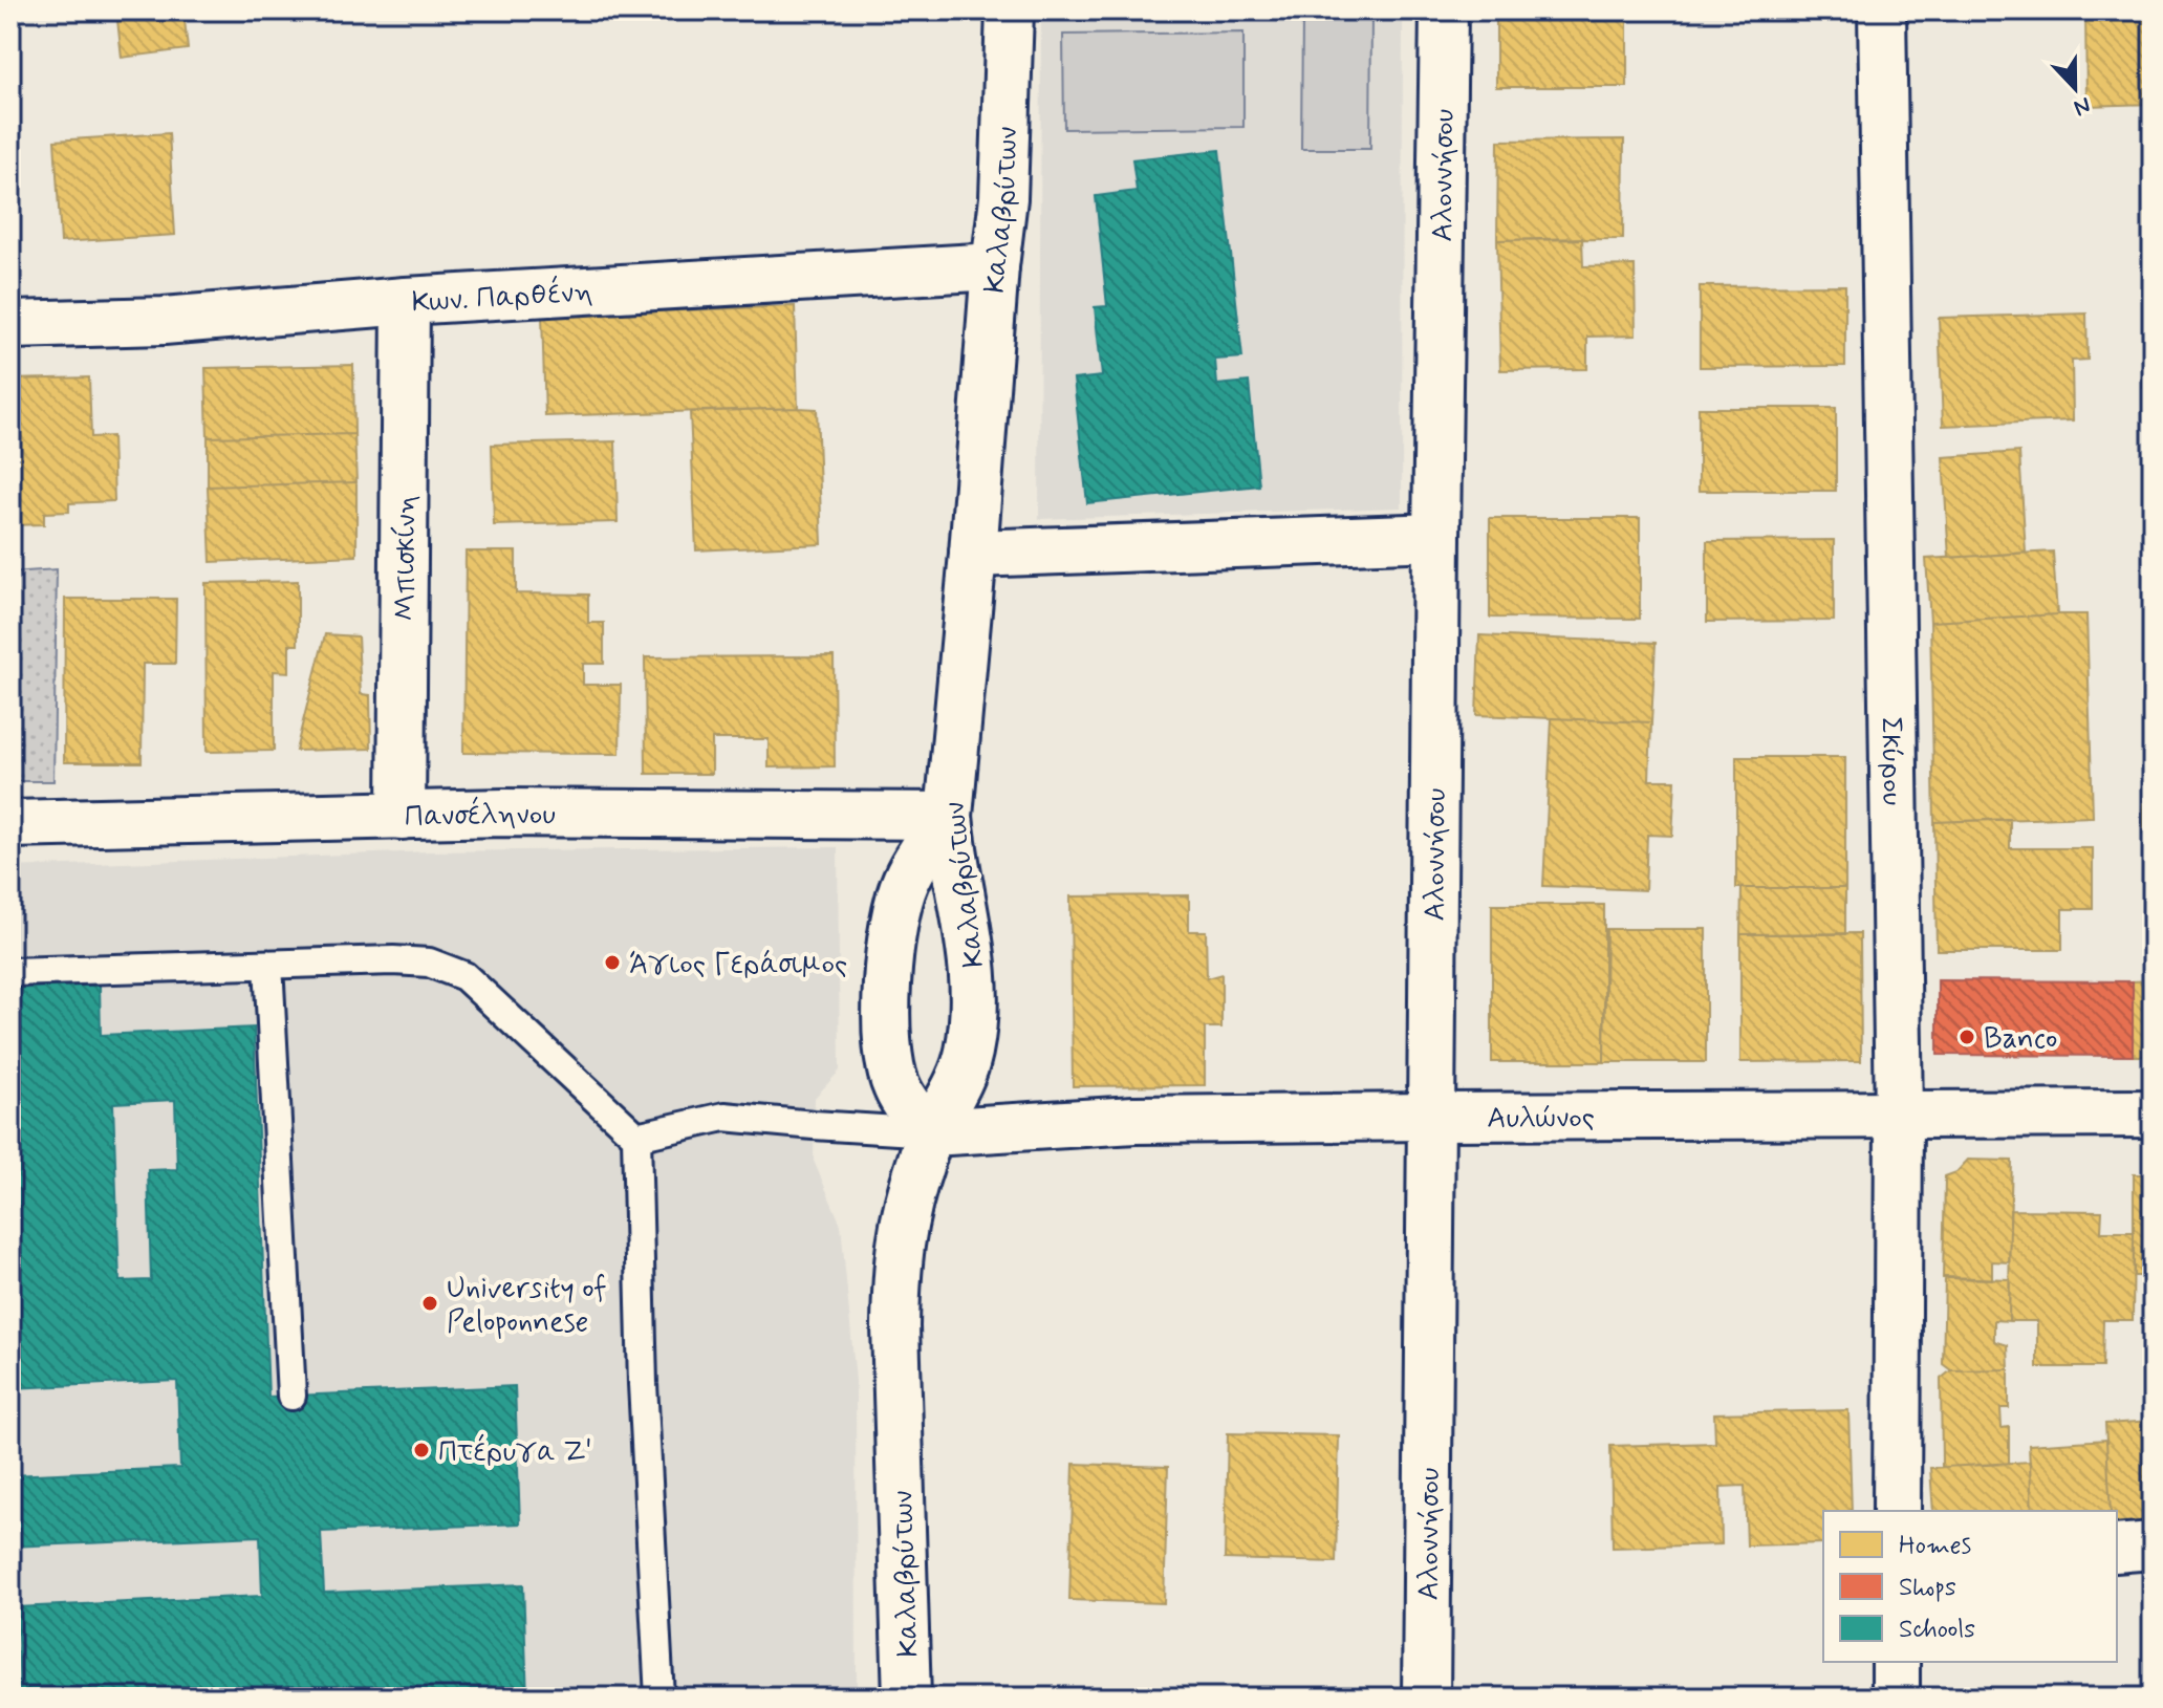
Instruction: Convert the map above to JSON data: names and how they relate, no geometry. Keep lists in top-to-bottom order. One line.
{"streets":{"street":["Αλοννήσου","Καλαβρύτων","Κων. Παρθένη","Μπισκίνη","Σκύρου","Πανσέληνου","Αυλώνος"]},"crossings":[["Αλοννήσου","Αυλώνος"],["Καλαβρύτων","Κων. Παρθένη"],["Καλαβρύτων","Πανσέληνου"],["Καλαβρύτων","Αυλώνος"],["Κων. Παρθένη","Μπισκίνη"],["Μπισκίνη","Πανσέληνου"],["Σκύρου","Αυλώνος"]],"places":["Άγιος Γεράσιμος","Banco","University of Peloponnese","Πτέρυγα Ζ'"],"legend":["Homes","Shops","Schools"],"north":"bottom"}
